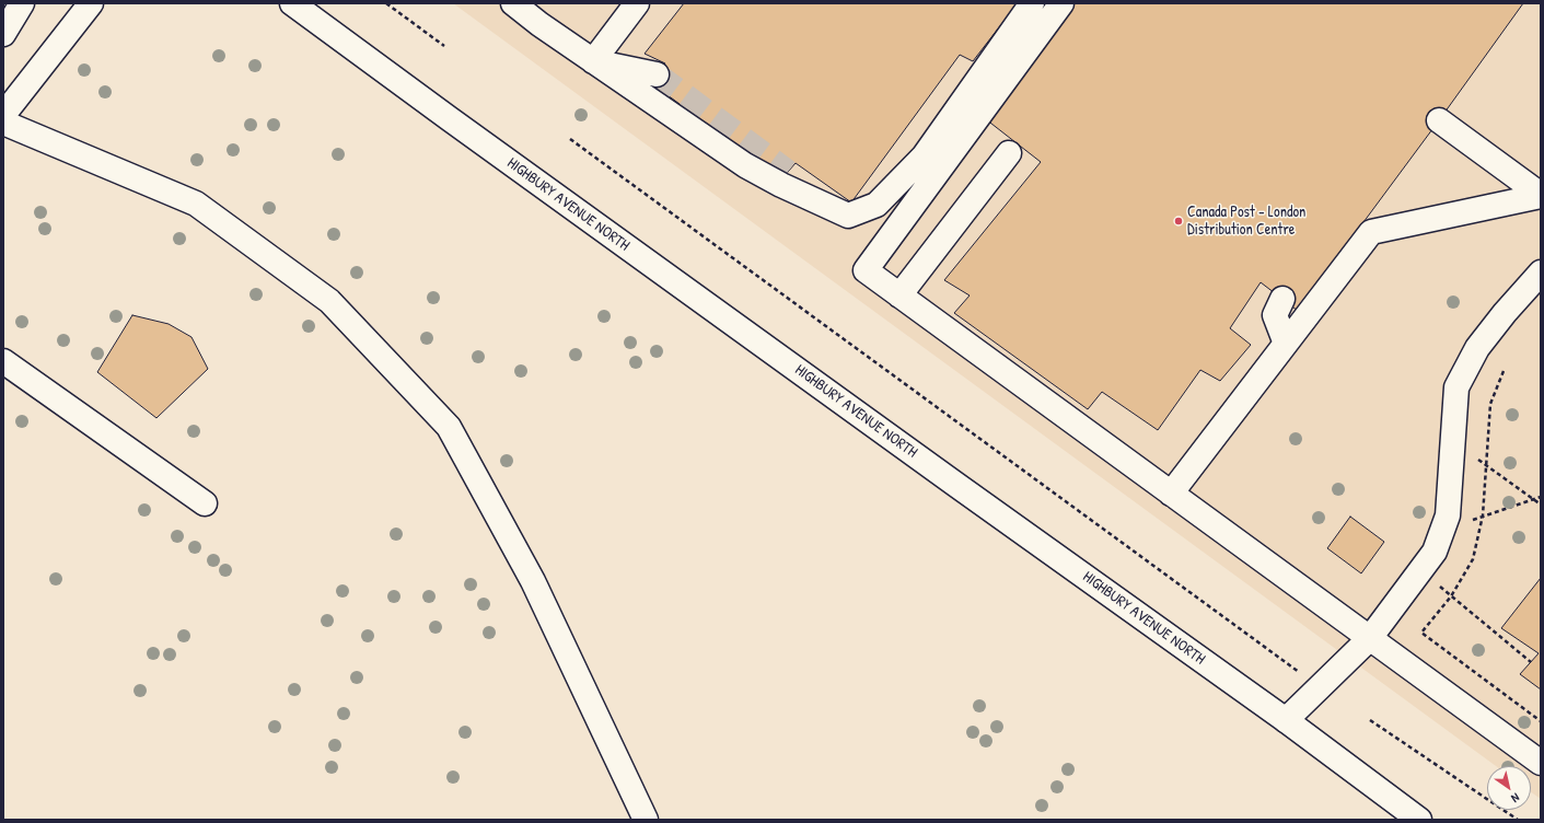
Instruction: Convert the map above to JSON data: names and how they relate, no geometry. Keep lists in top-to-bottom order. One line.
{"streets":{"main road":["HIGHBURY AVENUE NORTH"]},"places":["Canada Post - London Distribution Centre"],"north":"bottom right"}
